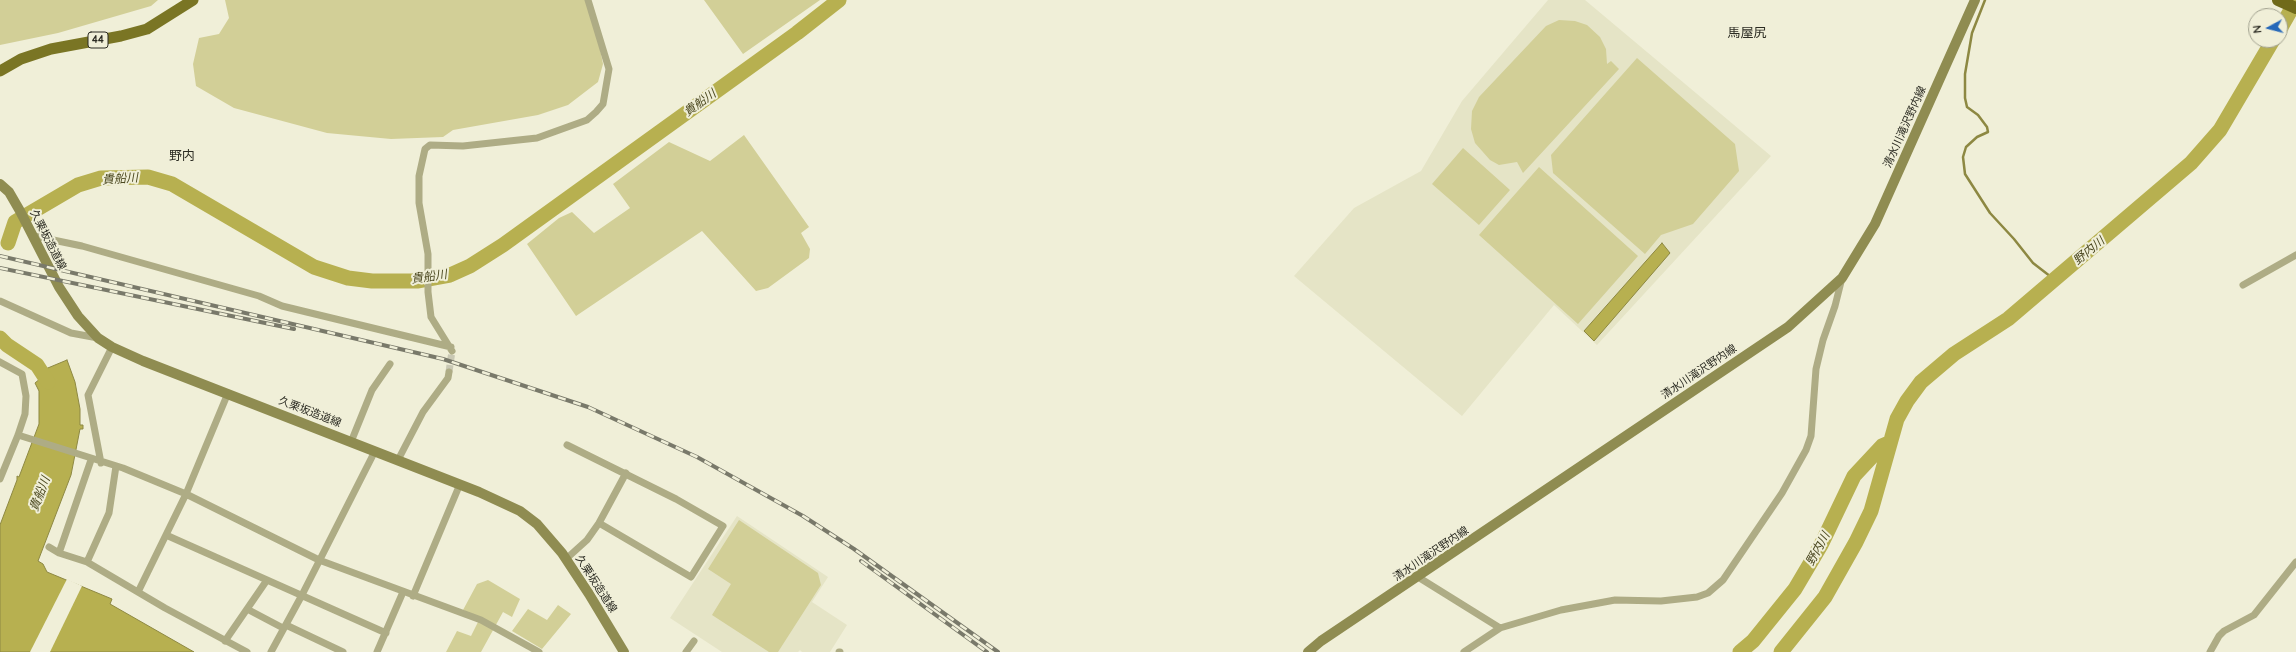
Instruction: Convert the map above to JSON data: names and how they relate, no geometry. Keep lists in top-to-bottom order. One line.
{"streets":{"main road":["44","清水川滝沢野内線","久栗坂造道線"]},"districts":["馬屋尻","野内"],"water":["貴船川","野内川"],"north":"left"}
